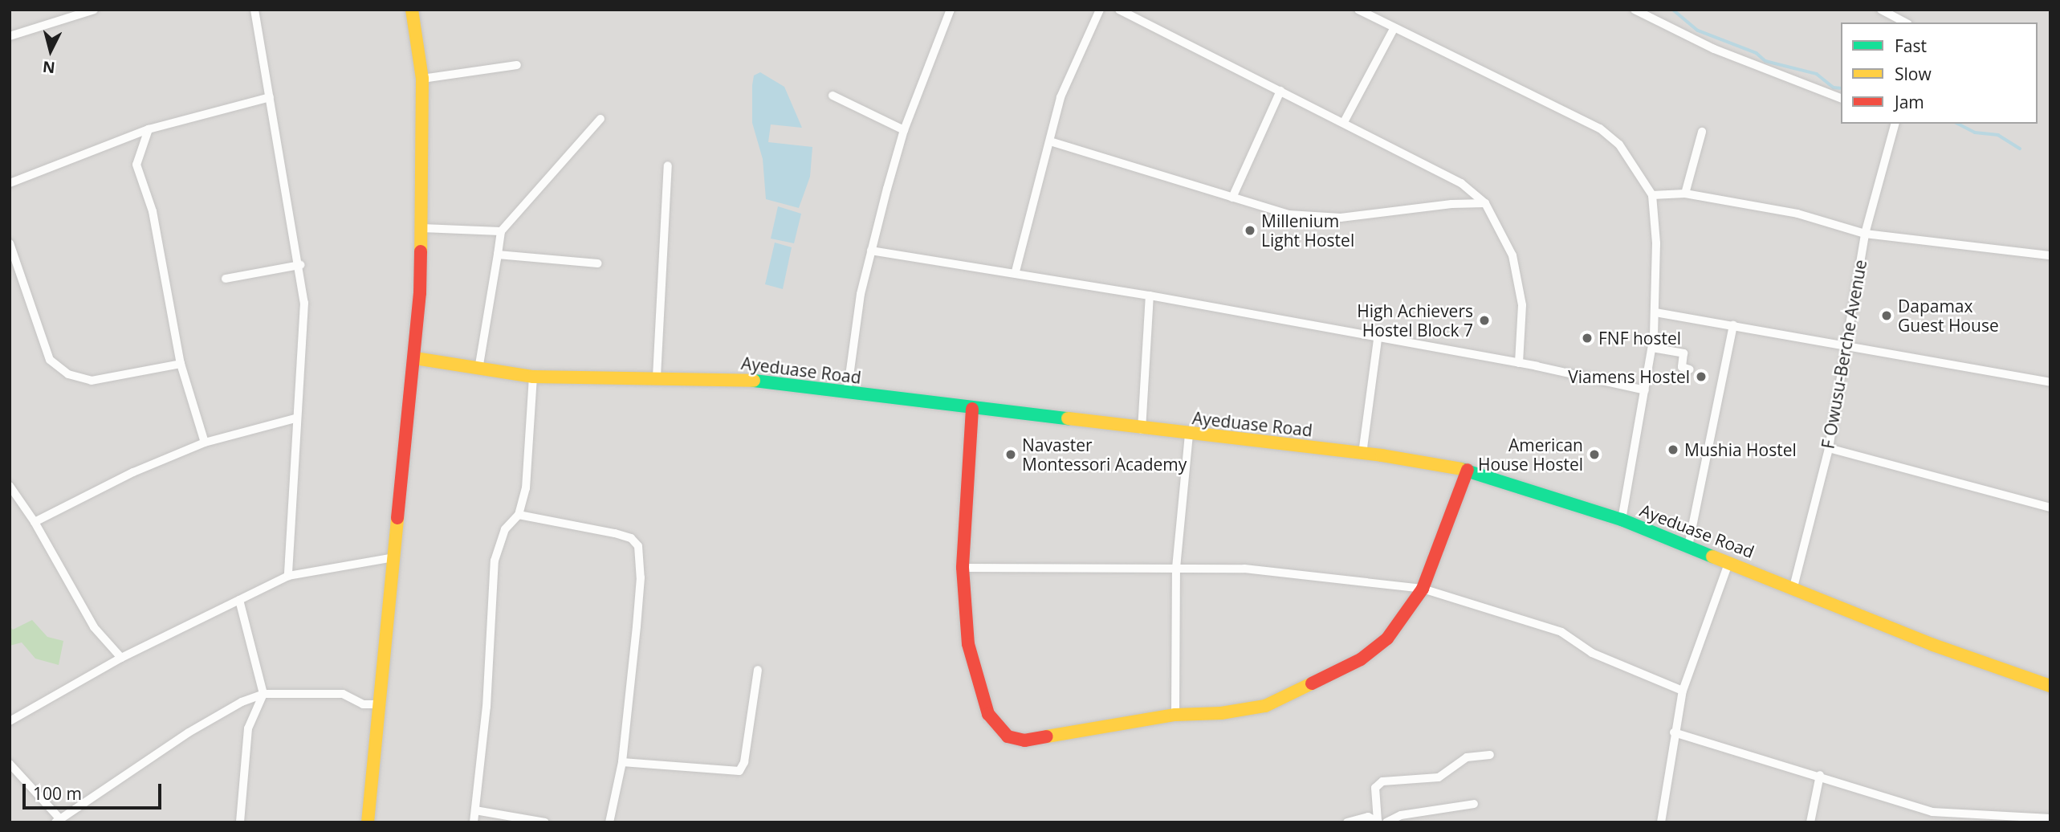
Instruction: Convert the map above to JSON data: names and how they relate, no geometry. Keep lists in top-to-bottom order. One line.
{"streets":{"street":["F Owusu-Berche Avenue","Ayeduase Road"]},"crossings":[["F Owusu-Berche Avenue","Ayeduase Road"]],"places":["Millenium Light Hostel","Dapamax Guest House","High Achievers Hostel Block 7","FNF hostel","Viamens Hostel","Mushia Hostel","Navaster Montessori Academy","American House Hostel"],"legend":["Fast","Slow","Jam"],"scale_bar":"100 m","north":"bottom"}
